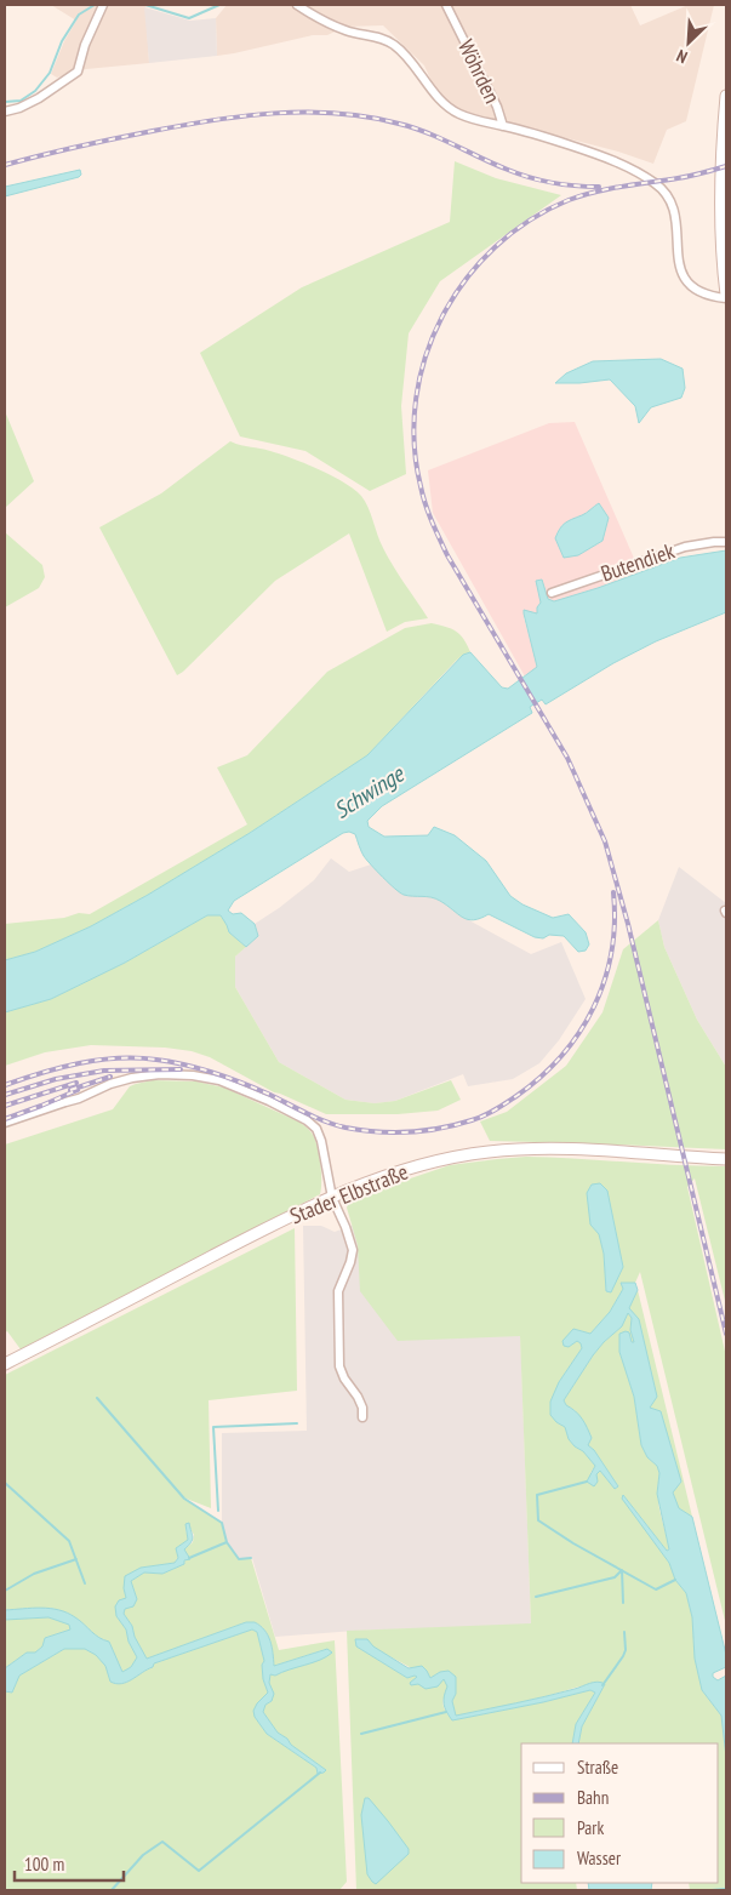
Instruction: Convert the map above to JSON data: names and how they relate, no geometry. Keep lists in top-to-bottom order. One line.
{"streets":{"street":["Wöhrden","Butendiek","Stader Elbstraße"]},"water":["Schwinge"],"legend":["Straße","Bahn","Park","Wasser"],"scale_bar":"100 m","north":"bottom left"}
